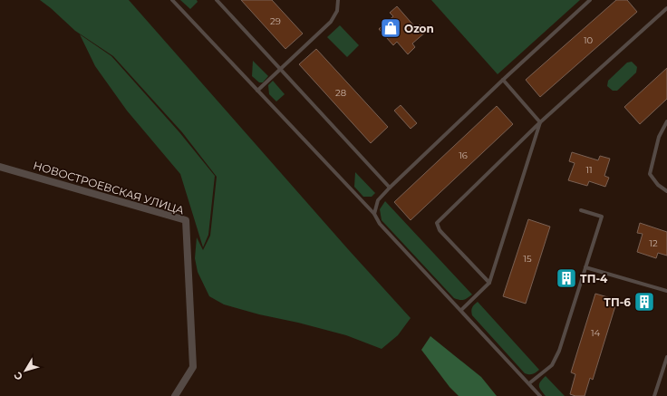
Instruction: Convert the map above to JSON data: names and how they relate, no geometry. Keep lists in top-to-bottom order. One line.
{"streets":{"street":["НОВОСТРОЕВСКАЯ УЛИЦА"]},"places":{"shop":["Ozon"],"building":["ТП-4","ТП-6"]},"house_numbers":["29","10","28","16","11","12","15","14"],"north":"bottom left"}
